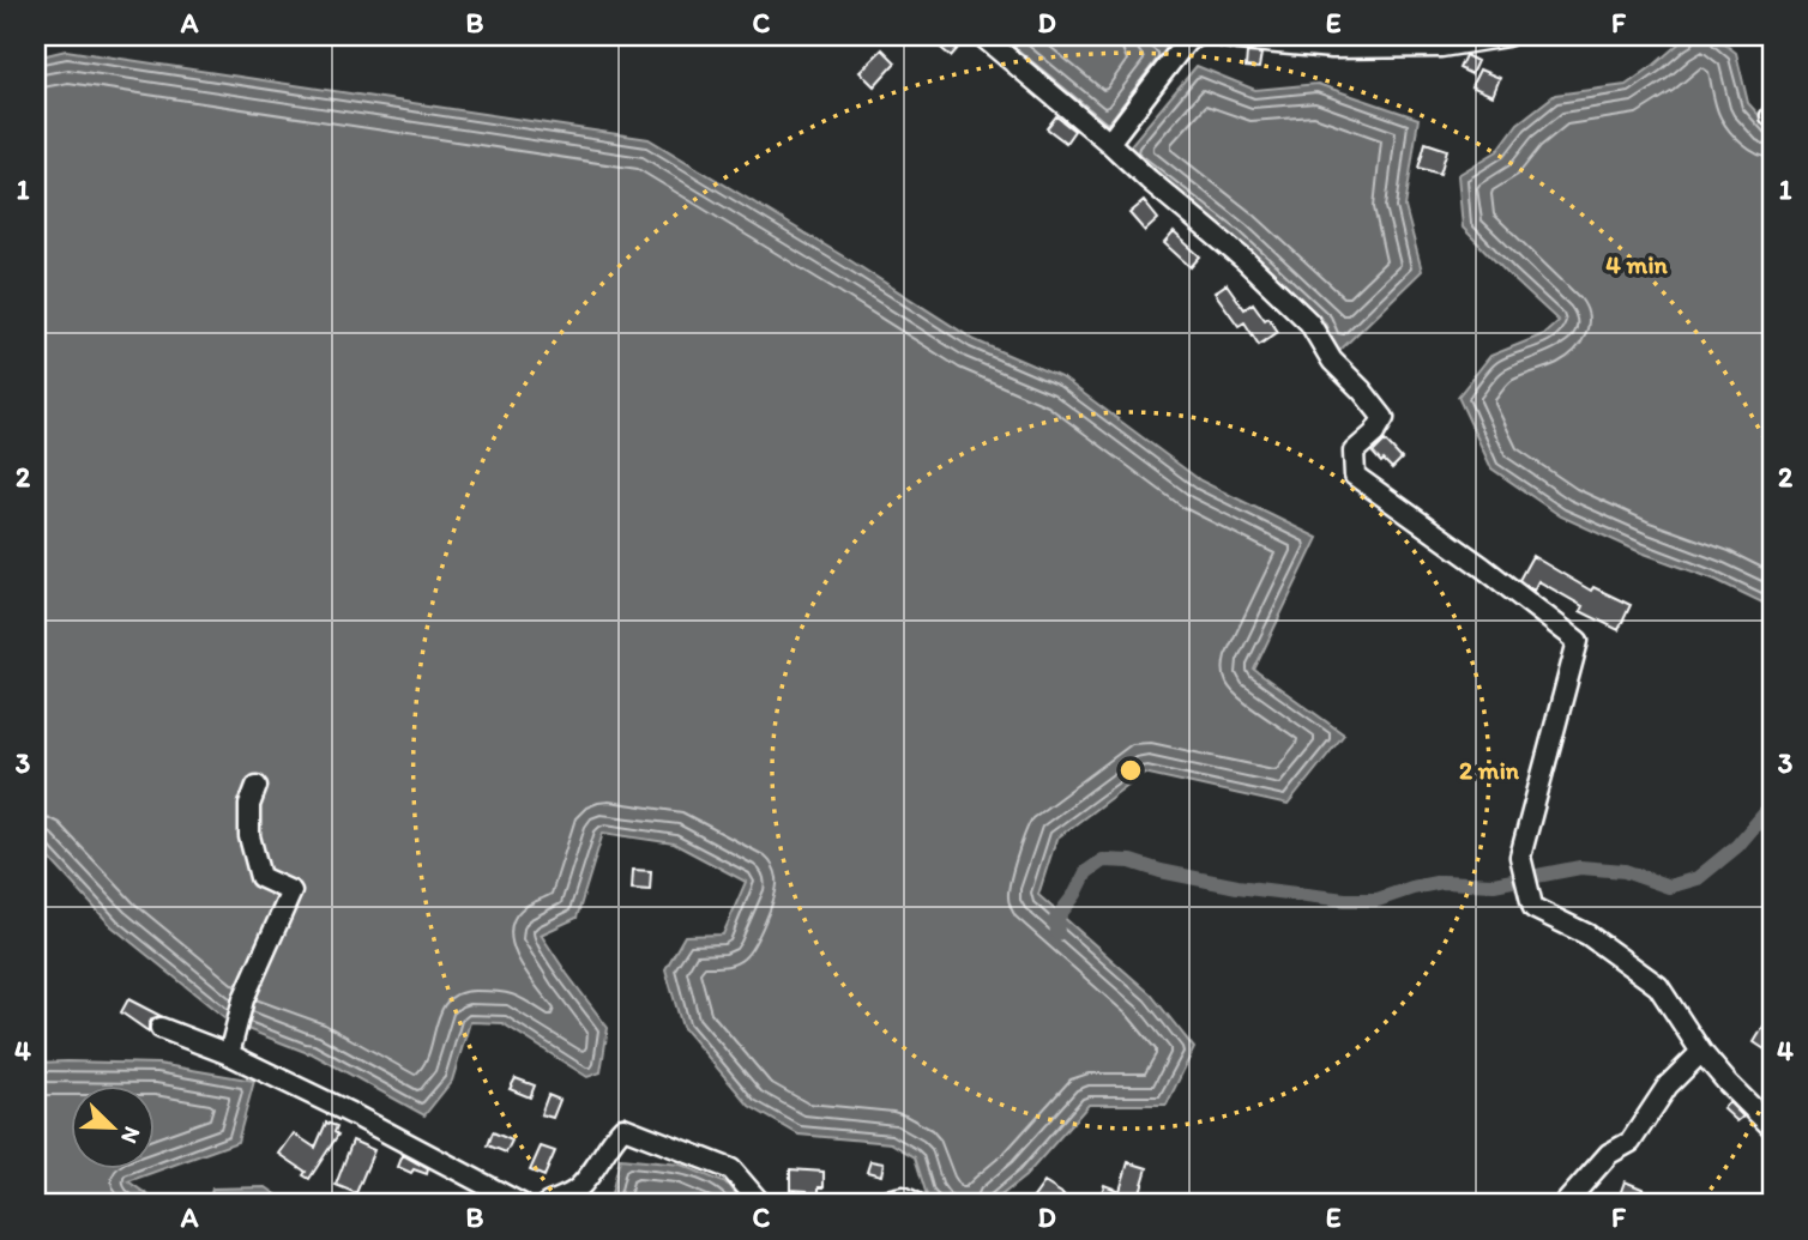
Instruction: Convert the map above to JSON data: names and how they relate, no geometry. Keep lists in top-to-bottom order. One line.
{"north":"bottom right","grid":{"columns":["A","B","C","D","E","F"],"rows":["1","2","3","4"]},"rings":["4 min","2 min"]}
